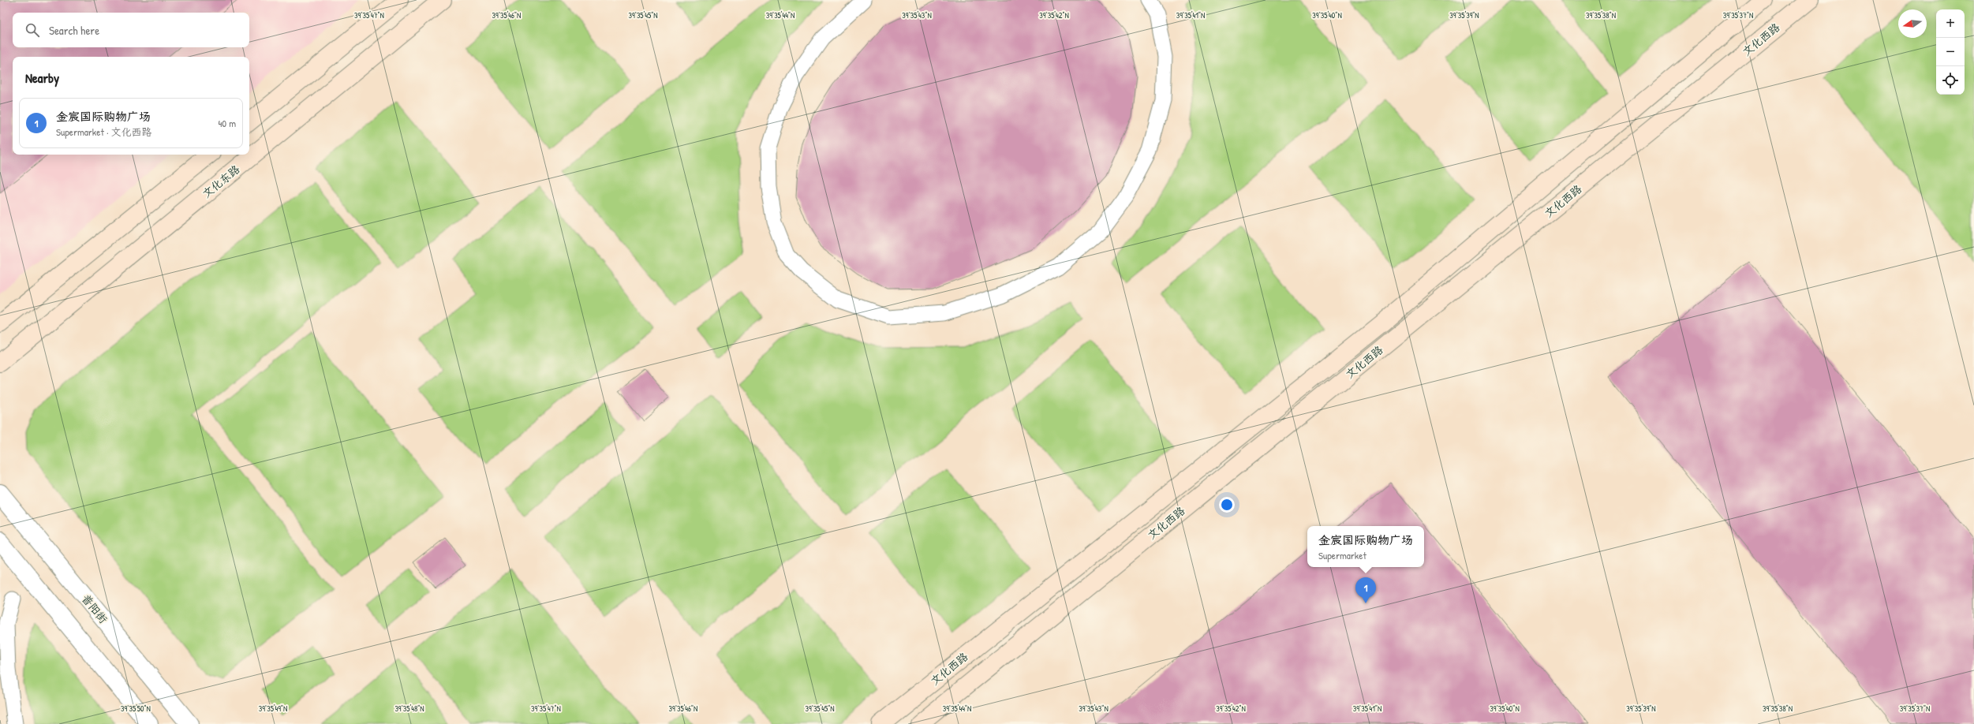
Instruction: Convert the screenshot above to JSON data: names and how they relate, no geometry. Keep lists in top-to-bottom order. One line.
{"streets":{"street":["文化西路","文化东路","普阳街"]},"north":"left","page":{"map_buttons":["+","−"],"search":"Search here","heading":"Nearby","list":[{"mark":"1","name":"金宸国际购物广场","note":"Supermarket · 文化西路","value":"40 m"}],"popup":["金宸国际购物广场","Supermarket"],"pins":"1"},"coordinates":["39°35'37\"N","39°35'47\"N","39°35'46\"N","39°35'45\"N","39°35'44\"N","39°35'43\"N","39°35'42\"N","39°35'41\"N","39°35'40\"N","39°35'39\"N","39°35'38\"N","39°35'50\"N","39°35'49\"N","39°35'48\"N"]}
